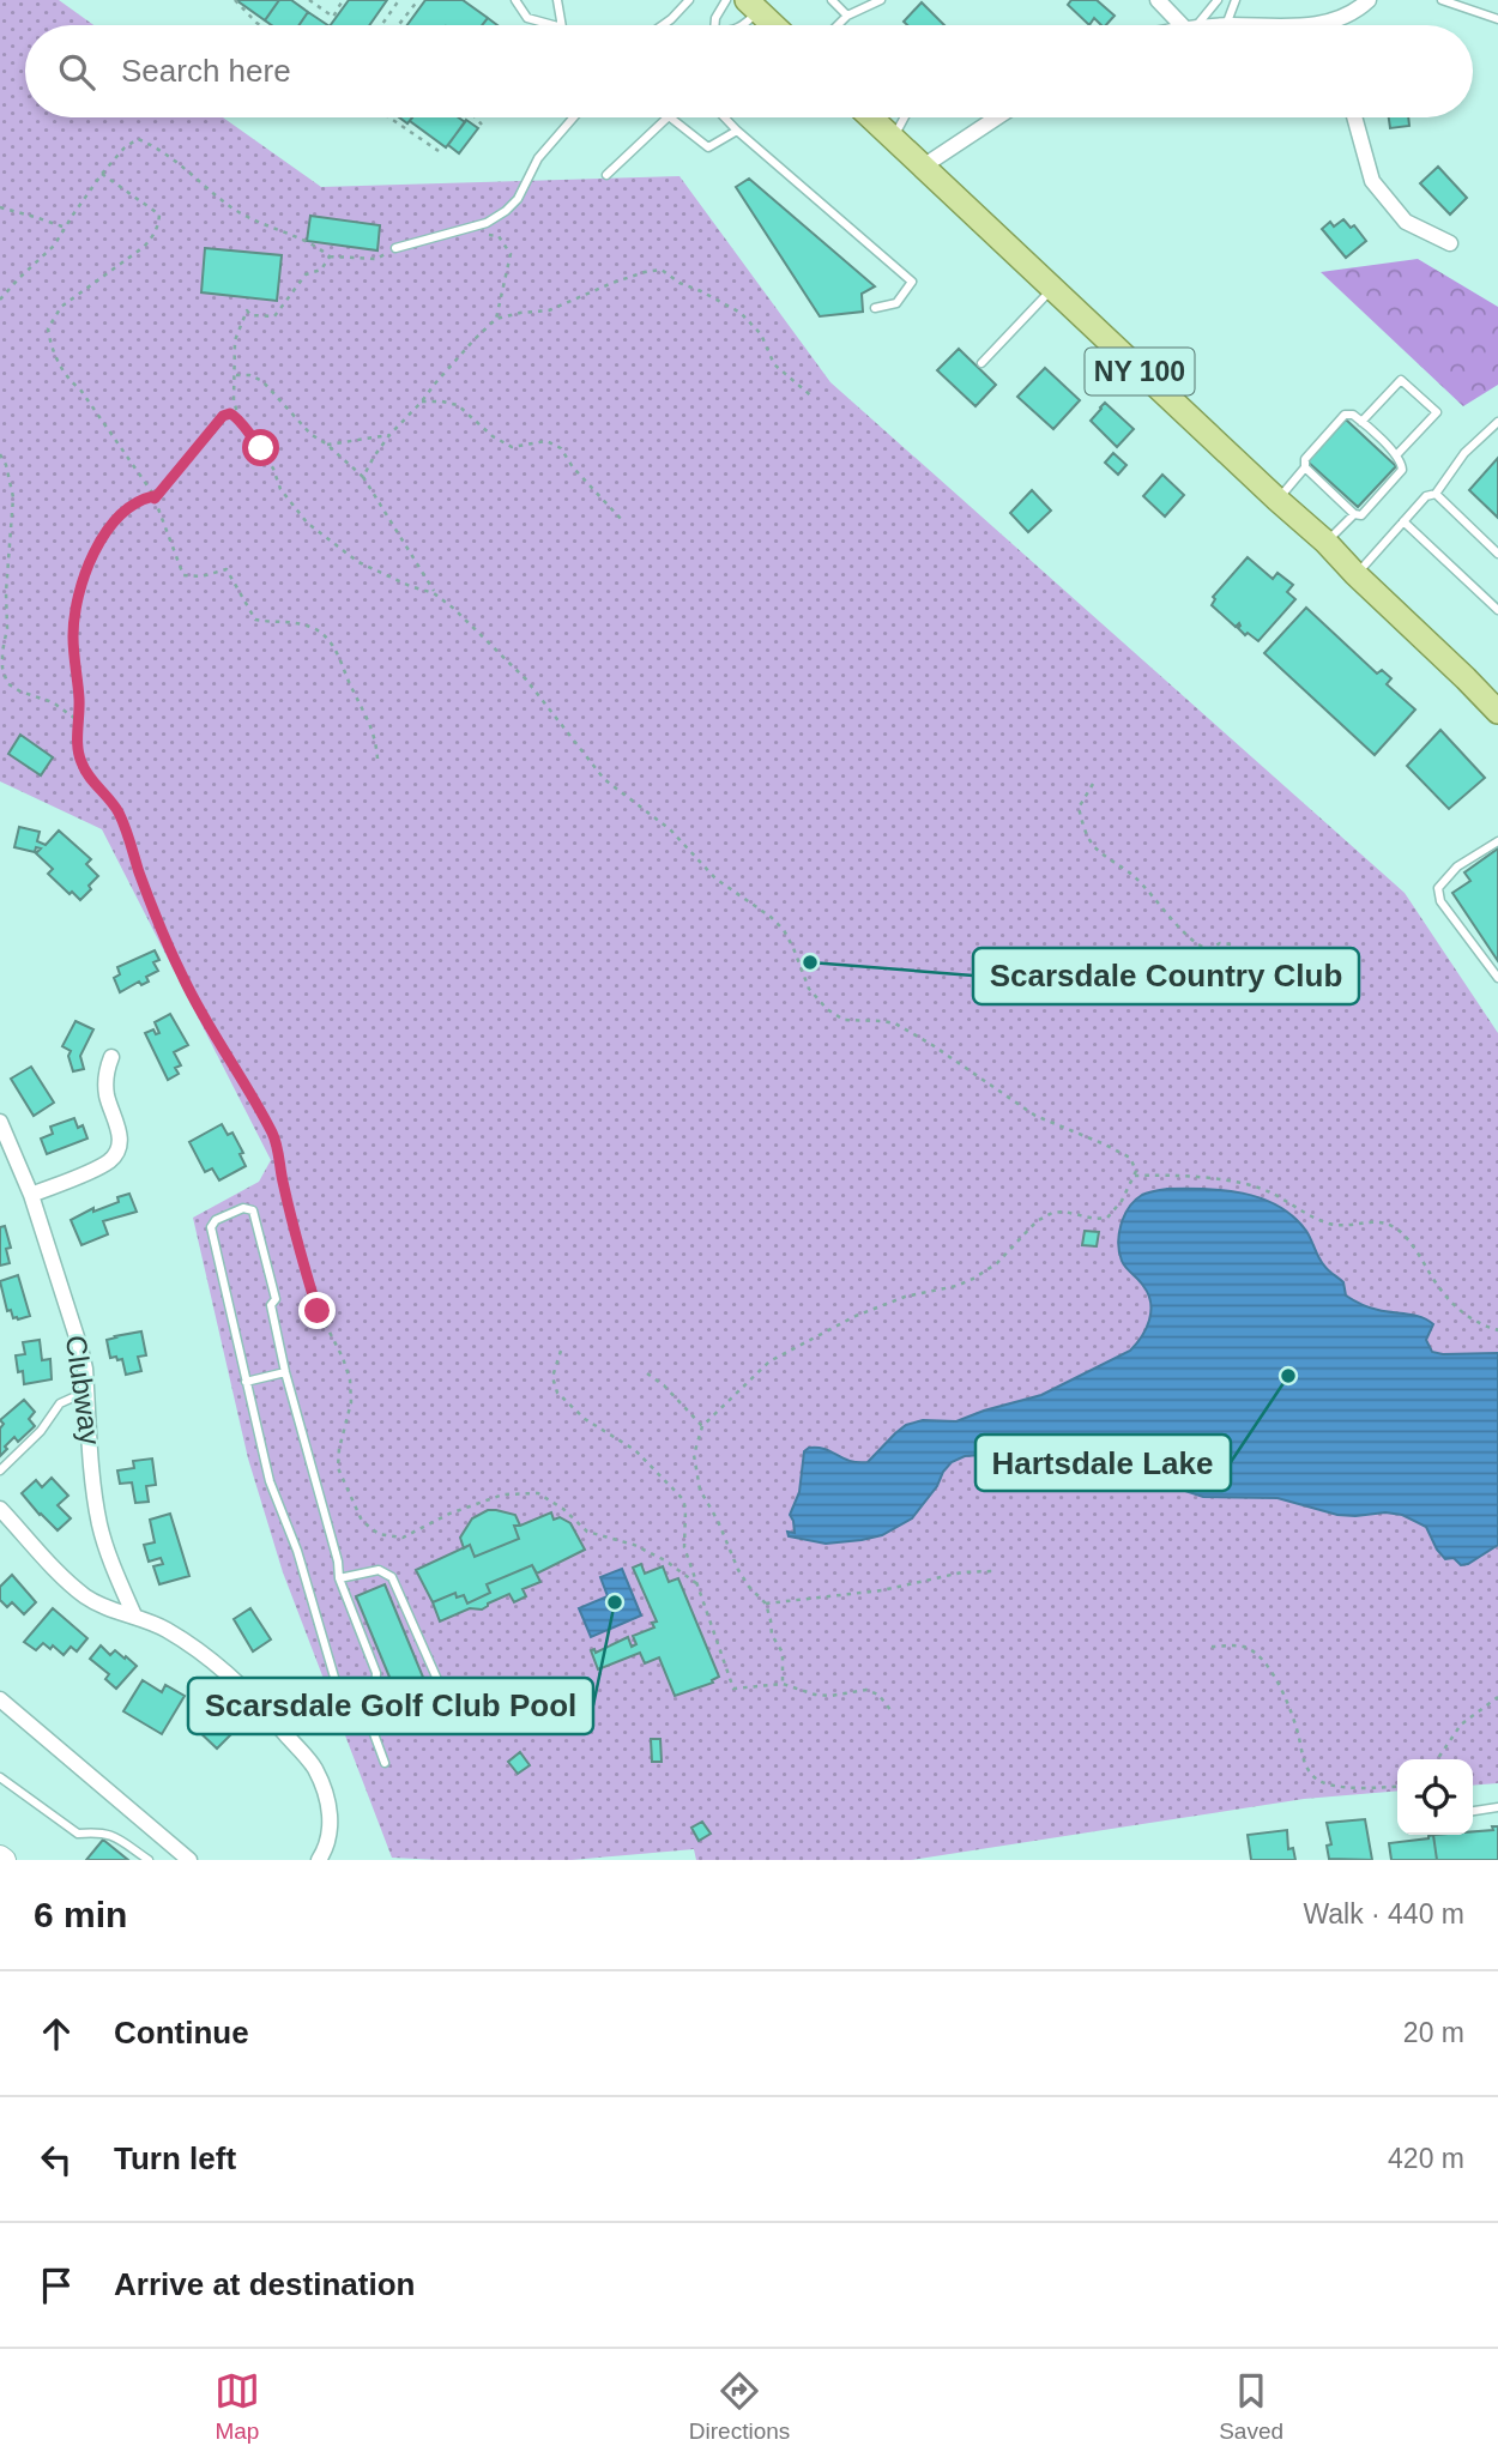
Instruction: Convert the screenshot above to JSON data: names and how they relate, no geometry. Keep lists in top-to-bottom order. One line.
{"streets":{"main road":["NY 100"],"street":["Clubway"]},"places":["Scarsdale Country Club","Hartsdale Lake","Scarsdale Golf Club Pool"],"page":{"search":"Search here","heading":["6 min","Walk · 440 m"],"list":[["Continue","20 m"],["Turn left","420 m"],"Arrive at destination"],"nav":["Map","Directions","Saved"]}}
